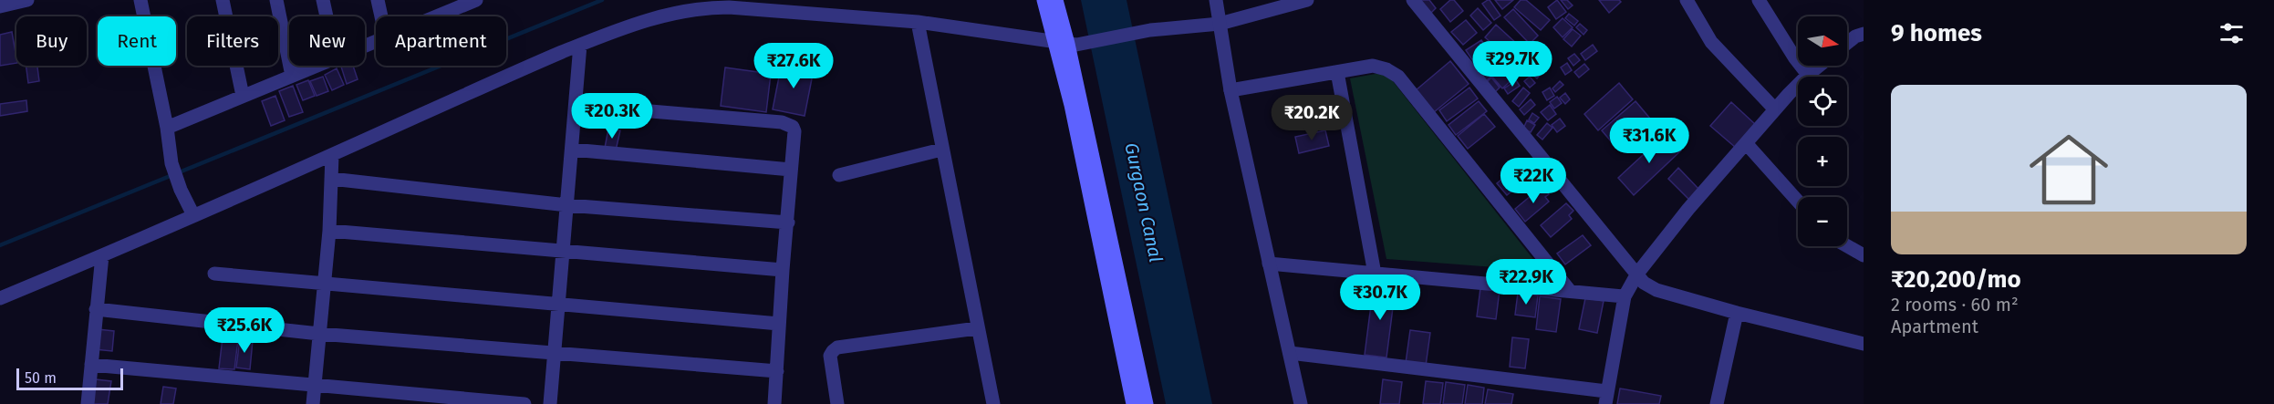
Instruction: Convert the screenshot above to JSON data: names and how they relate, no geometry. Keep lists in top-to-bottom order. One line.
{"water":["Gurgaon Canal"],"scale_bar":"50 m","north":"right","page":{"heading":"9 homes","map_buttons":["+","−"],"chip":["Buy","Rent","Filters","New","Apartment"],"price":["₹29.7K","₹27.6K","₹20.3K","₹20.2K","₹31.6K","₹22K","₹22.9K","₹30.7K","₹25.6K"],"list":[{"name":"₹20,200/mo","note":"2 rooms · 60 m² · Apartment"}],"scale":"50 m"}}
